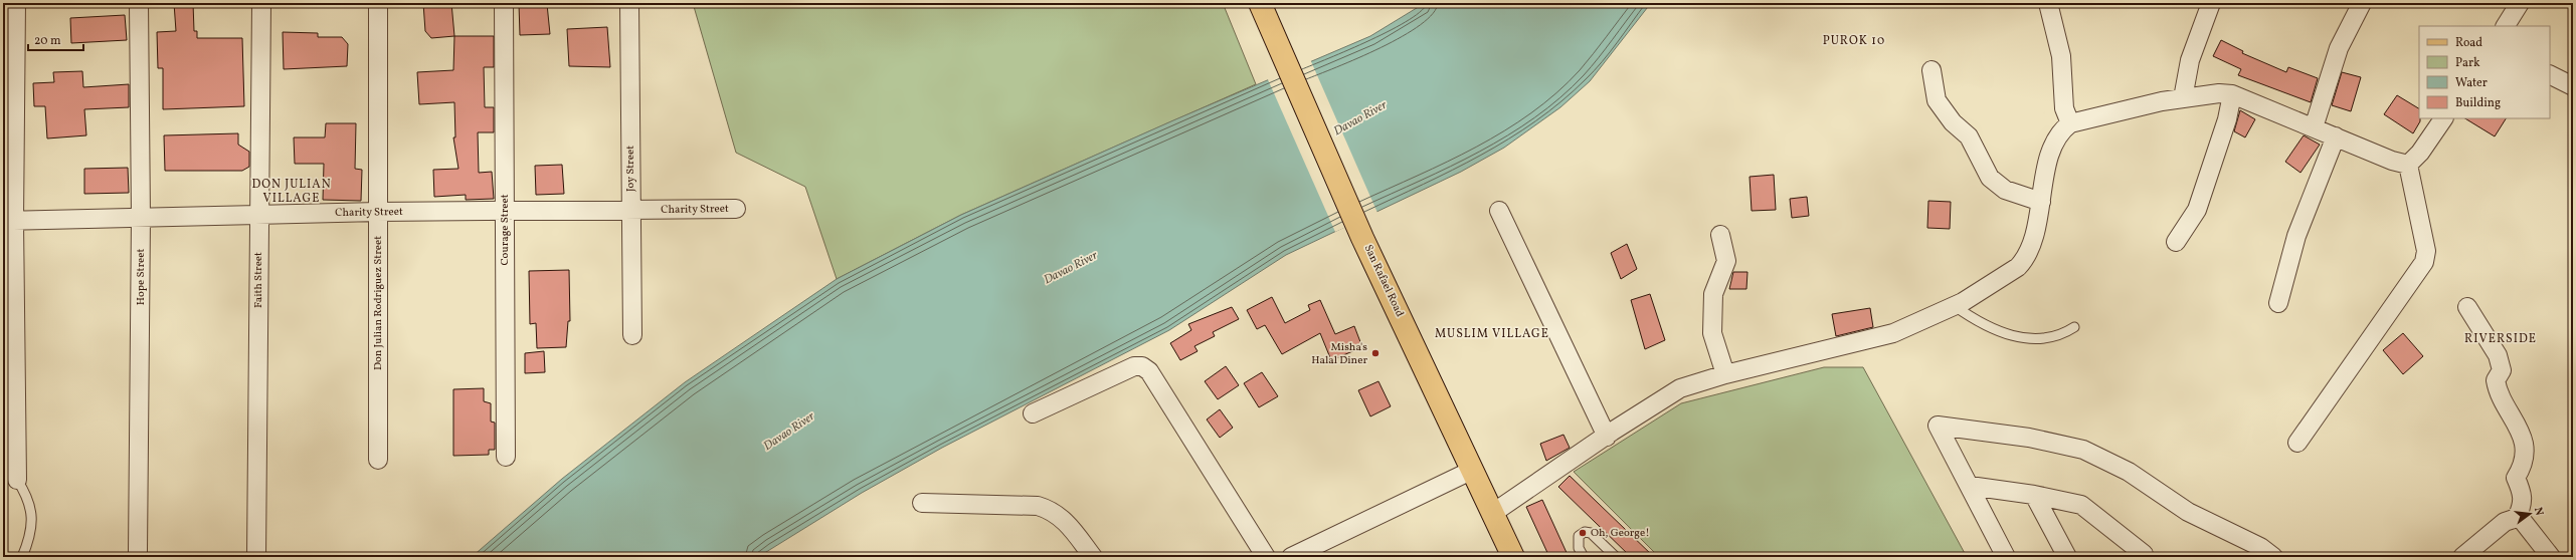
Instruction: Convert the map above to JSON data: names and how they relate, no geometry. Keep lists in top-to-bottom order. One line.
{"streets":{"main road":["San Rafael Road"],"street":["Joy Street","Charity Street","Courage Street","Hope Street","Faith Street","Don Julian Rodriguez Street"]},"crossings":[["Joy Street","Charity Street"],["Charity Street","Courage Street"],["Charity Street","Hope Street"],["Charity Street","Faith Street"],["Charity Street","Don Julian Rodriguez Street"]],"districts":["PUROK 10","DON JULIAN VILLAGE","MUSLIM VILLAGE","RIVERSIDE"],"water":["Davao River"],"places":["Misha's Halal Diner","Oh, George!"],"legend":["Road","Park","Water","Building"],"scale_bar":"20 m","north":"right"}
